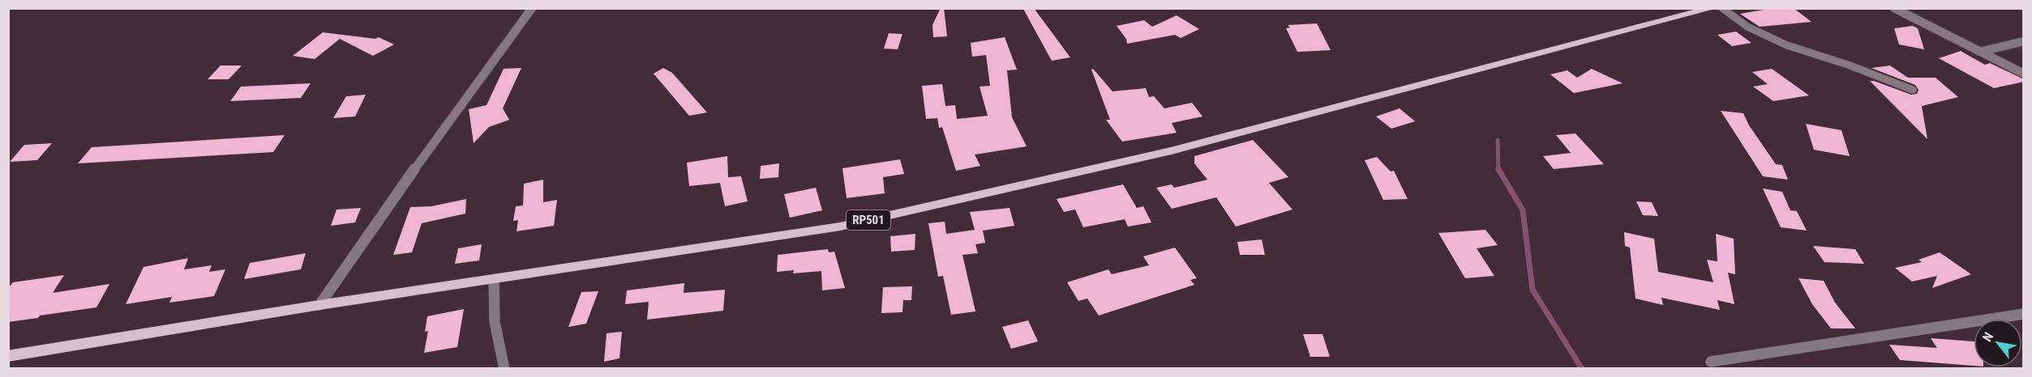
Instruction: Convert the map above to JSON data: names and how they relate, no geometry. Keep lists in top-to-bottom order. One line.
{"streets":{"main road":["RP501"]},"north":"top left"}
